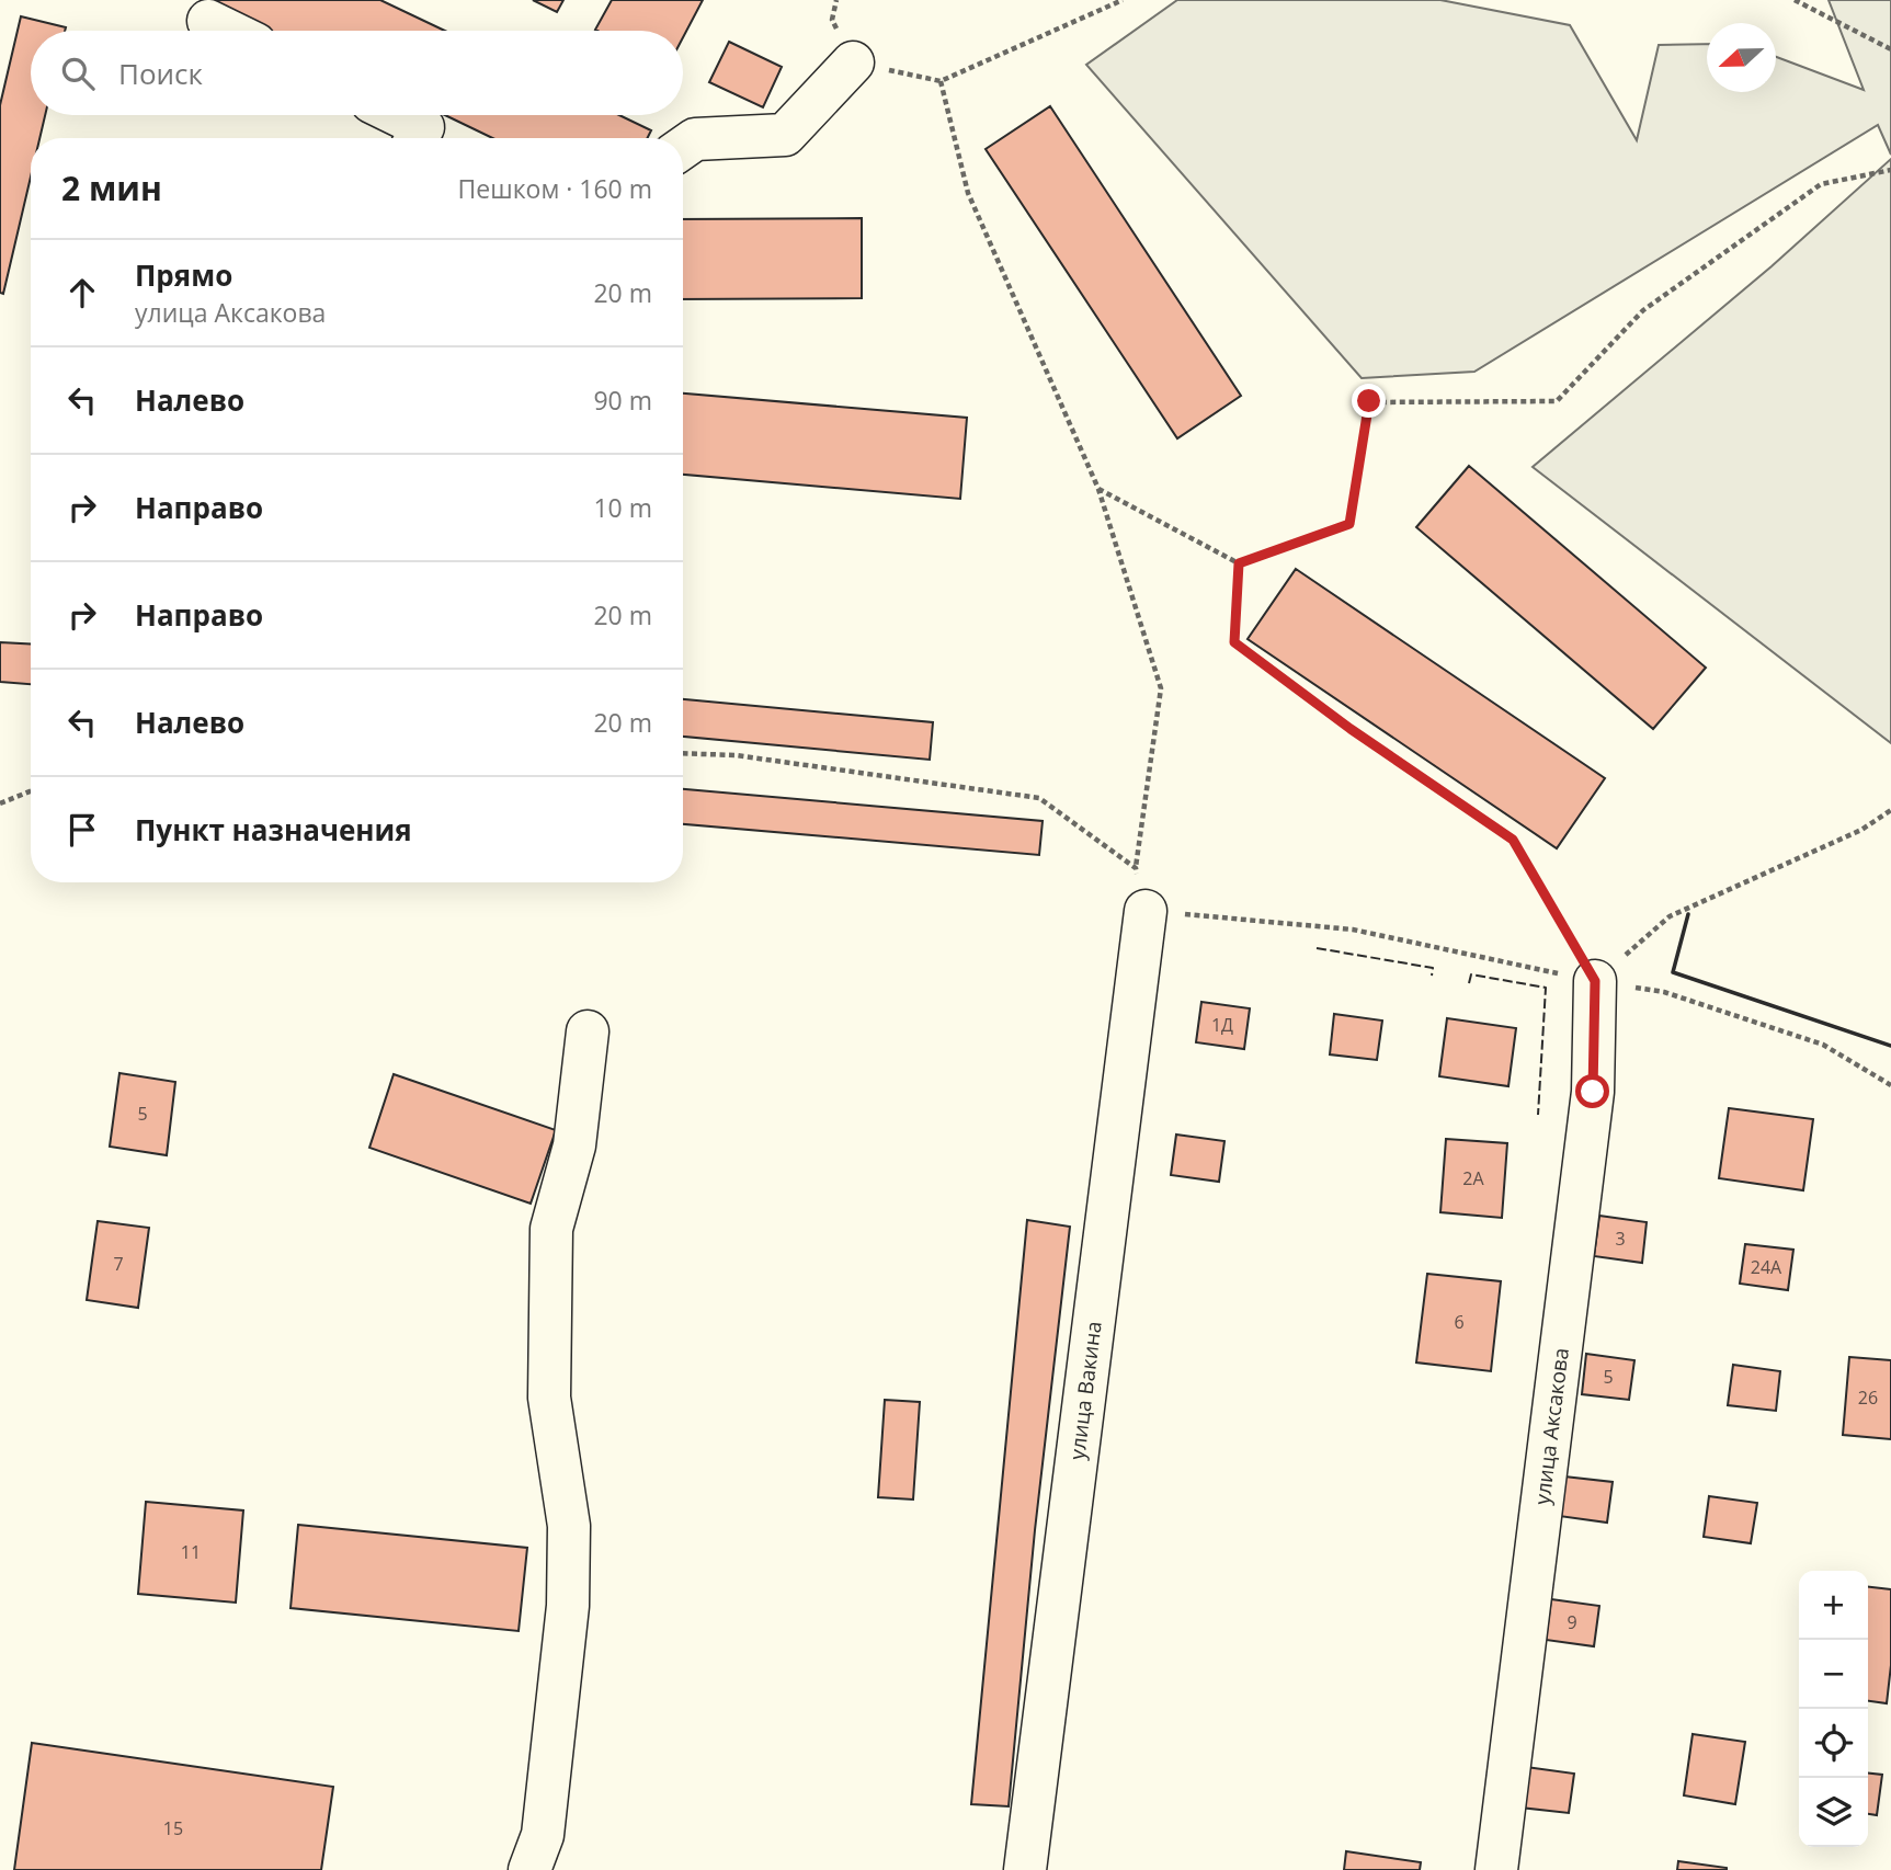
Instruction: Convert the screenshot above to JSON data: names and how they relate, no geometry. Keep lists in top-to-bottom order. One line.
{"streets":{"street":["улица Вакина","улица Аксакова"]},"house_numbers":["1Д","5","2А","3","7","24А","6","5","26","11","9","15"],"north":"left","page":{"search":"Поиск","heading":["2 мин","Пешком · 160 m"],"list":[["Прямо","улица Аксакова","20 m"],["Налево","90 m"],["Направо","10 m"],["Направо","20 m"],["Налево","20 m"],"Пункт назначения"],"map_buttons":["+","−"]}}
